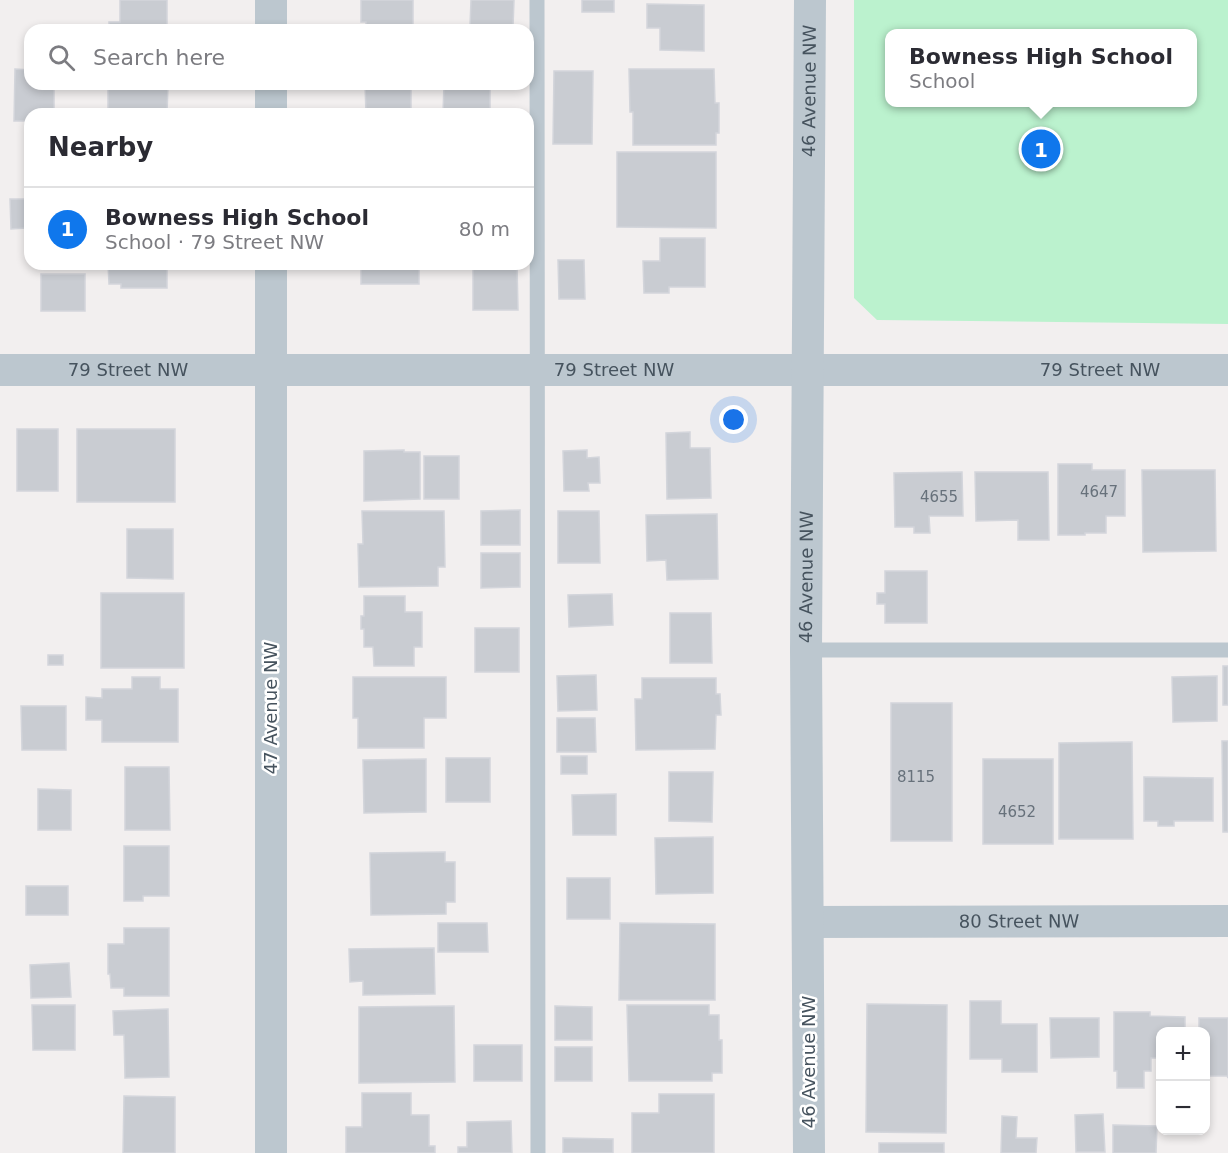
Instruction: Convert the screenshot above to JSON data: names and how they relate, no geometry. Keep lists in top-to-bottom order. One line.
{"streets":{"street":["46 Avenue NW","79 Street NW","47 Avenue NW","80 Street NW"]},"crossings":[["46 Avenue NW","79 Street NW"],["46 Avenue NW","80 Street NW"],["79 Street NW","47 Avenue NW"]],"house_numbers":["4647","4655","8115","4652"],"page":{"search":"Search here","popup":["Bowness High School","School"],"heading":"Nearby","pins":"1","list":[{"mark":"1","name":"Bowness High School","note":"School · 79 Street NW","value":"80 m"}],"map_buttons":["+","−"]}}
